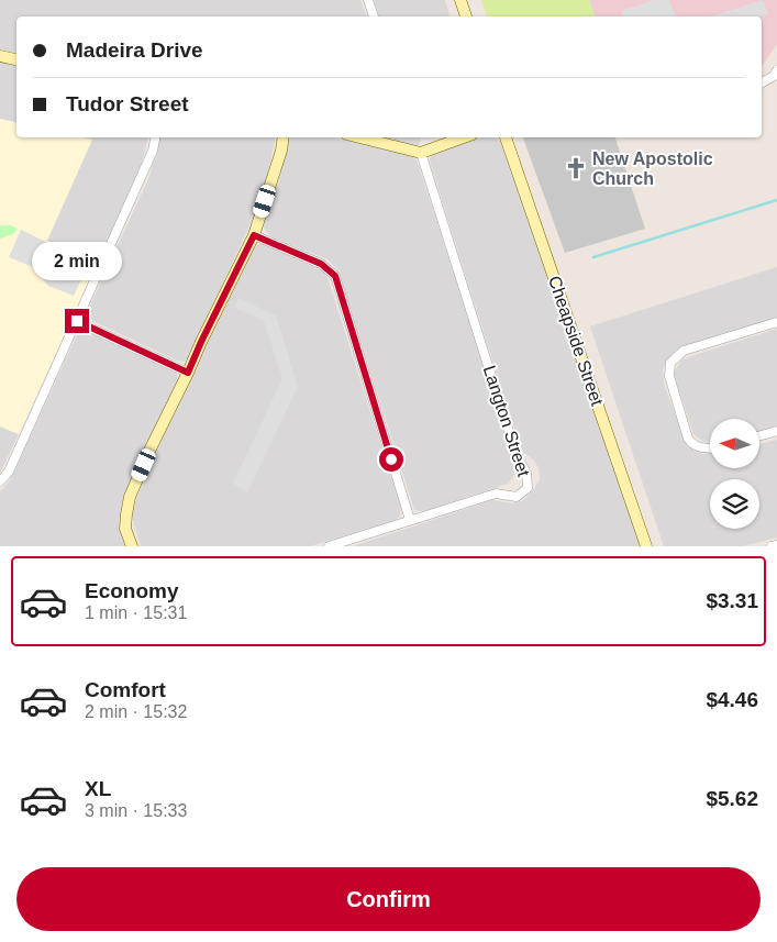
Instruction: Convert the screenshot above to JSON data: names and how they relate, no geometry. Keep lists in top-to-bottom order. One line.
{"streets":{"street":["Cheapside Street","Langton Street"]},"places":{"church":["New Apostolic Church"]},"north":"left","page":{"banner":["Madeira Drive","Tudor Street"],"bubble":"2 min","list":[{"name":"Economy","note":"1 min · 15:31","value":"$3.31"},{"name":"Comfort","note":"2 min · 15:32","value":"$4.46"},{"name":"XL","note":"3 min · 15:33","value":"$5.62"}],"buttons":"Confirm"}}
